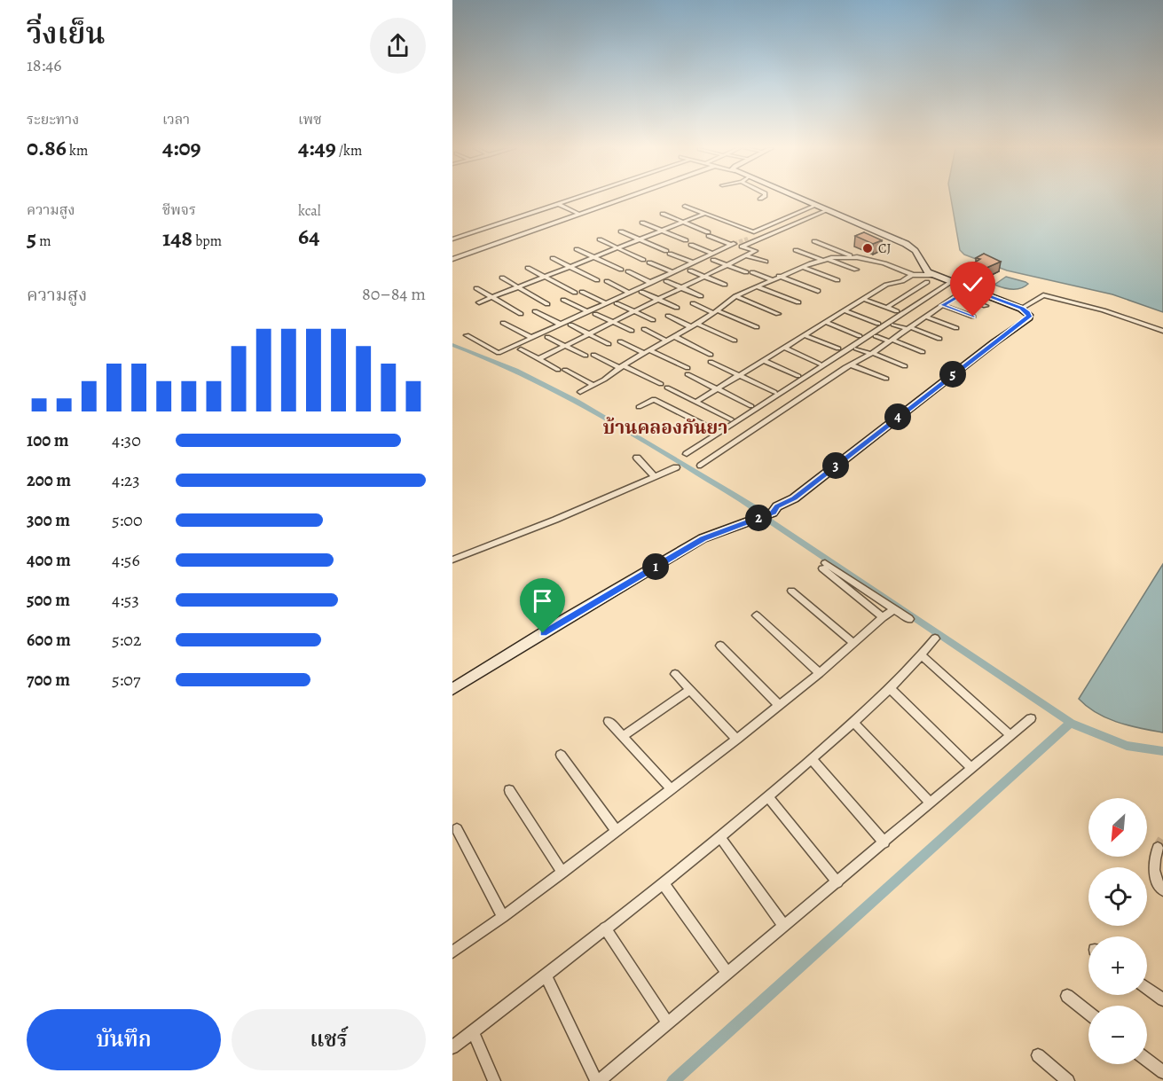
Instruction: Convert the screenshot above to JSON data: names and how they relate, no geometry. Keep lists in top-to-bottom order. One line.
{"districts":["บ้านคลองกันยา"],"places":["CJ"],"north":"bottom left","page":{"heading":["วิ่งเย็น","18:46"],"stats":[["ระยะทาง","0.86 km"],["เวลา","4:09"],["เพซ","4:49 /km"],["ความสูง","5 m"],["ชีพจร","148 bpm"],["kcal","64"]],"chart":["ความสูง","80–84 m"],"pins":["5","4","3","2","1"],"list":[{"name":"100 m","note":"4:30"},{"name":"200 m","note":"4:23"},{"name":"300 m","note":"5:00"},{"name":"400 m","note":"4:56"},{"name":"500 m","note":"4:53"},{"name":"600 m","note":"5:02"},{"name":"700 m","note":"5:07"}],"map_buttons":["+","−"],"buttons":["บันทึก","แชร์"]}}
